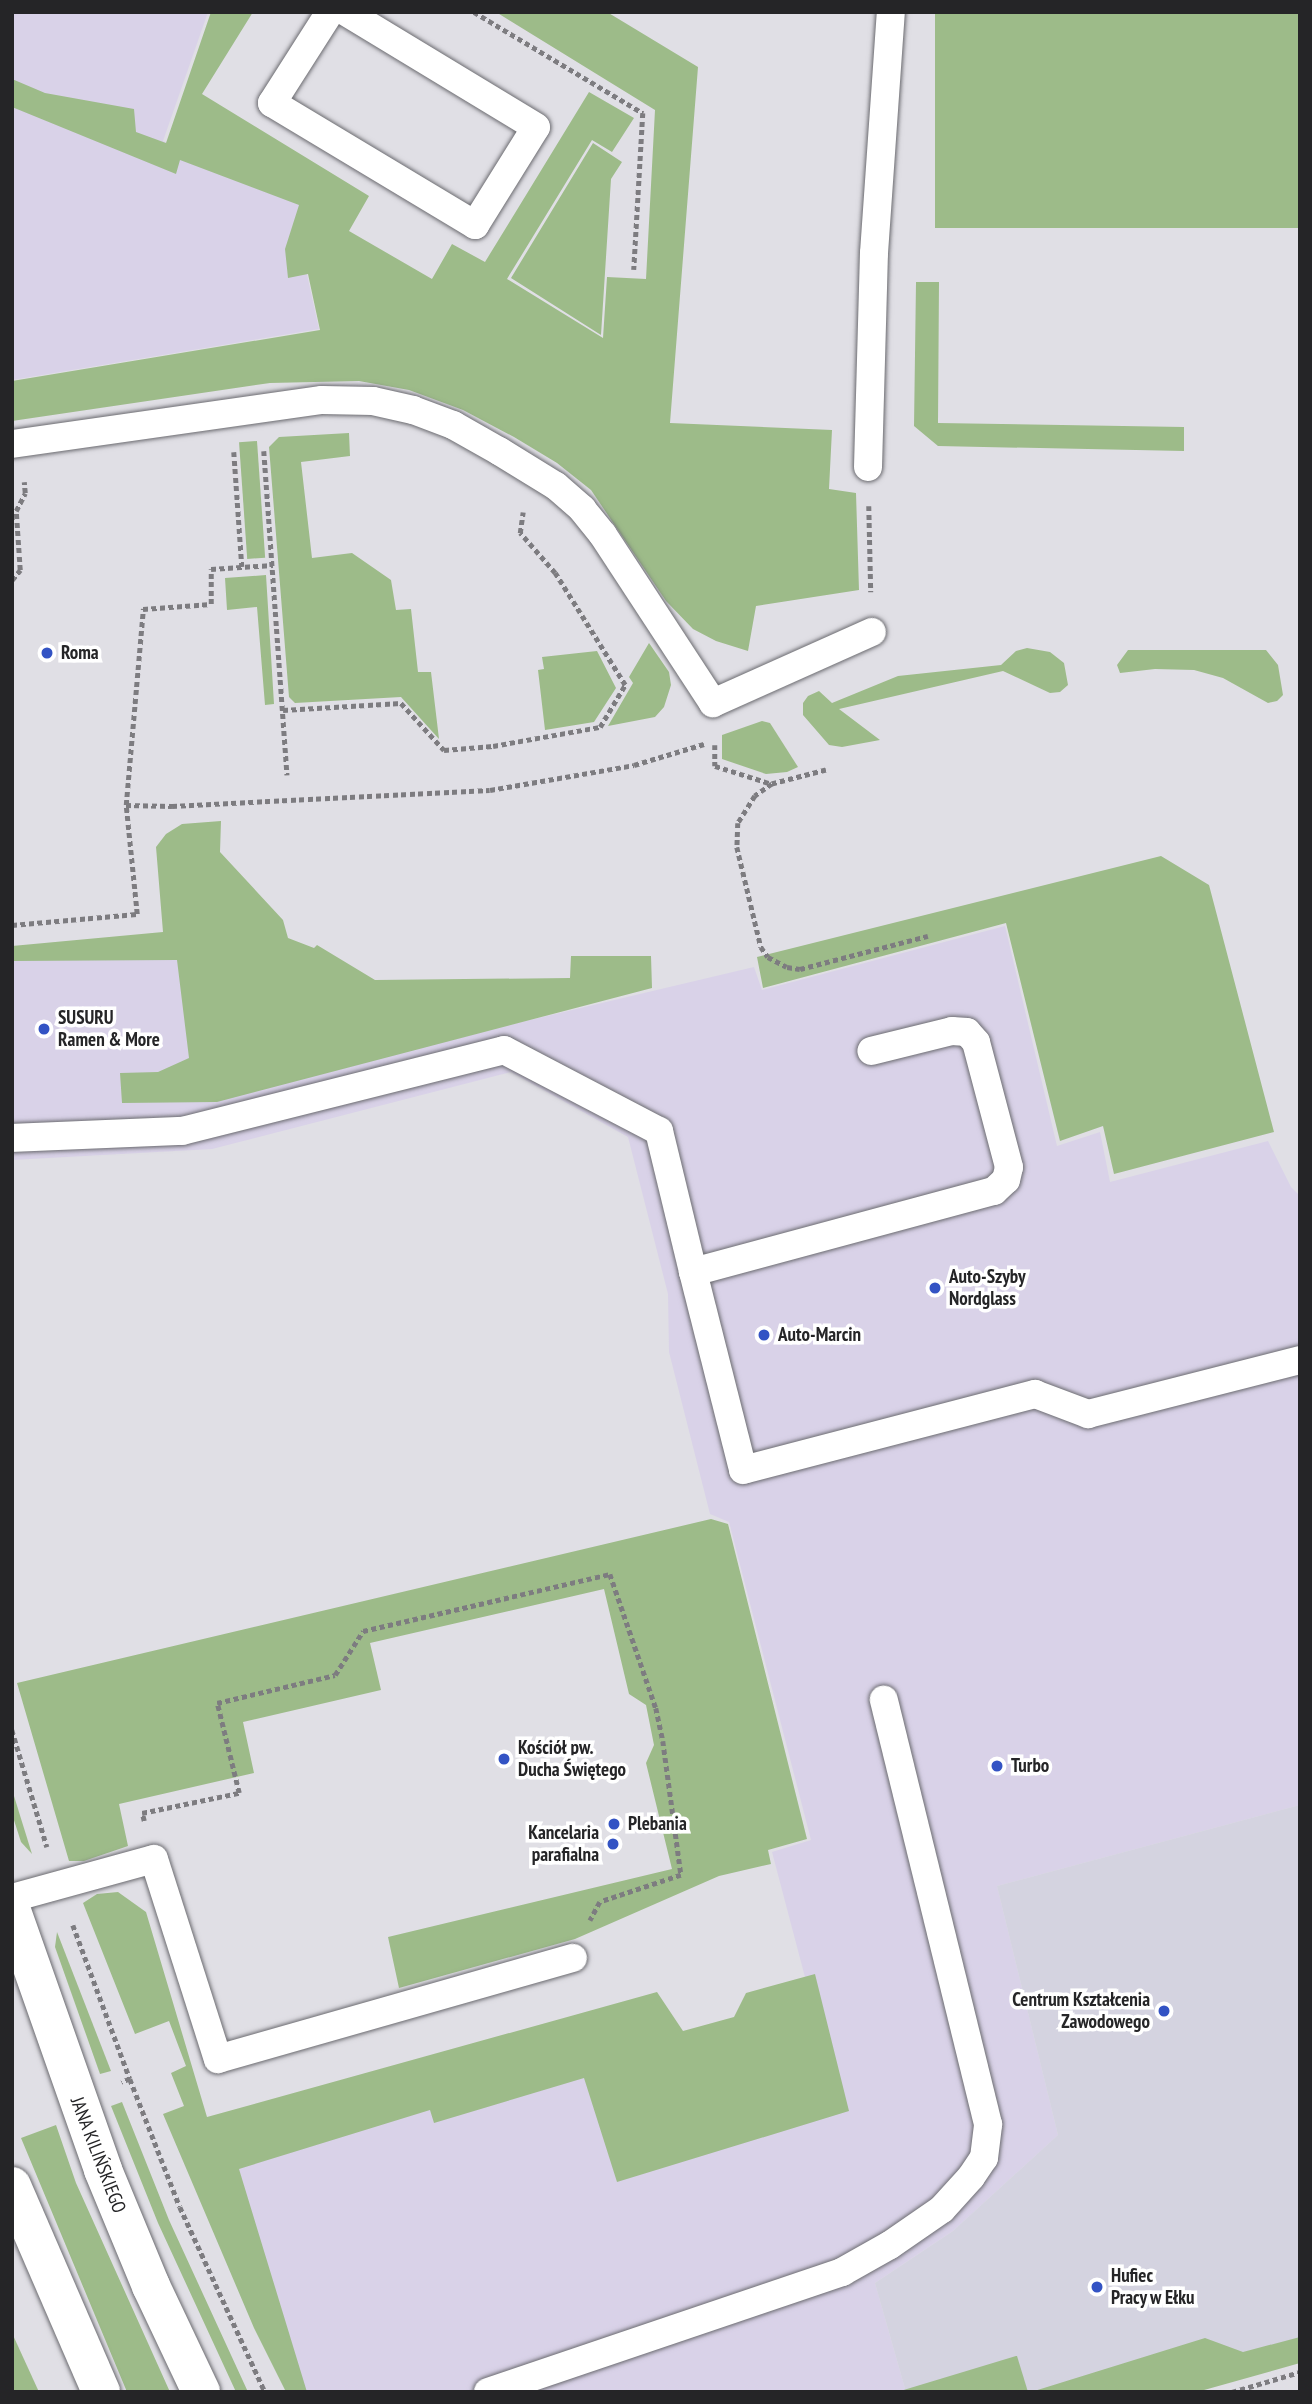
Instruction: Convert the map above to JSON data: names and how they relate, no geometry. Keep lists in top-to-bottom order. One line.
{"streets":{"street":["JANA KILIŃSKIEGO"]},"places":["Roma","SUSURU Ramen & More","Auto-Szyby Nordglass","Auto-Marcin","Kościół pw. Ducha Świętego","Turbo","Plebania","Kancelaria parafialna","Centrum Kształcenia Zawodowego","Hufiec Pracy w Ełku"]}
